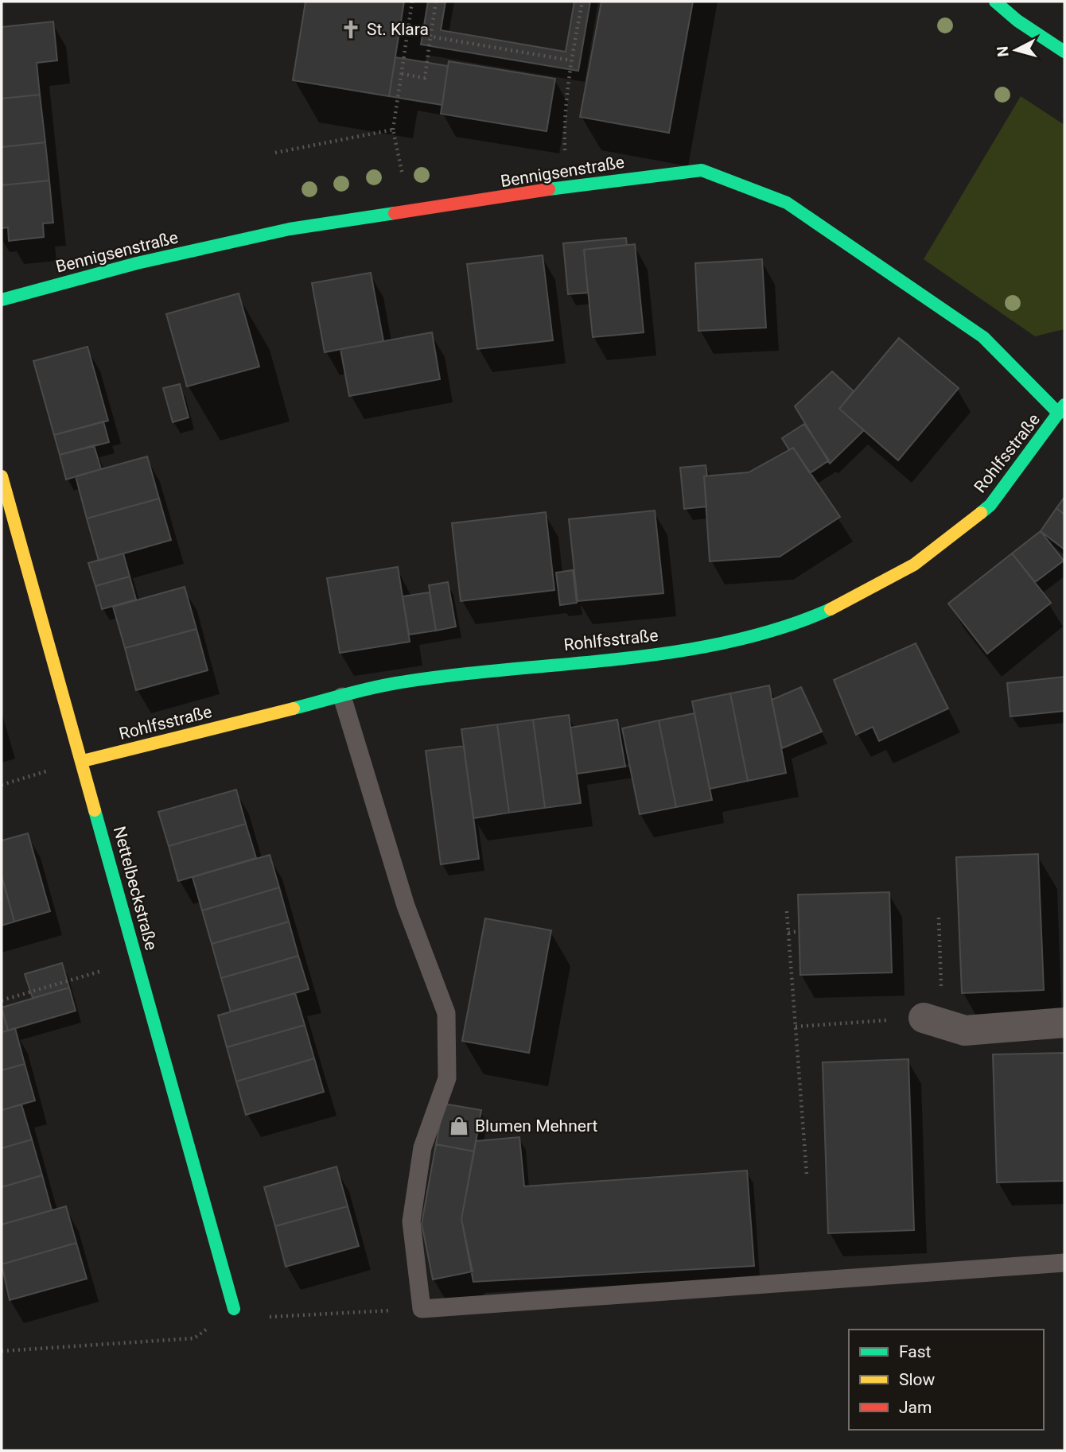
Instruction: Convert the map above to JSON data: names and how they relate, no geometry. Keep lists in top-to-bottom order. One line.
{"streets":{"street":["Bennigsenstraße","Rohlfsstraße","Nettelbeckstraße"]},"crossings":[["Bennigsenstraße","Rohlfsstraße"],["Rohlfsstraße","Nettelbeckstraße"]],"places":{"church":["St. Klara"],"shop":["Blumen Mehnert"]},"legend":["Fast","Slow","Jam"],"north":"left"}
